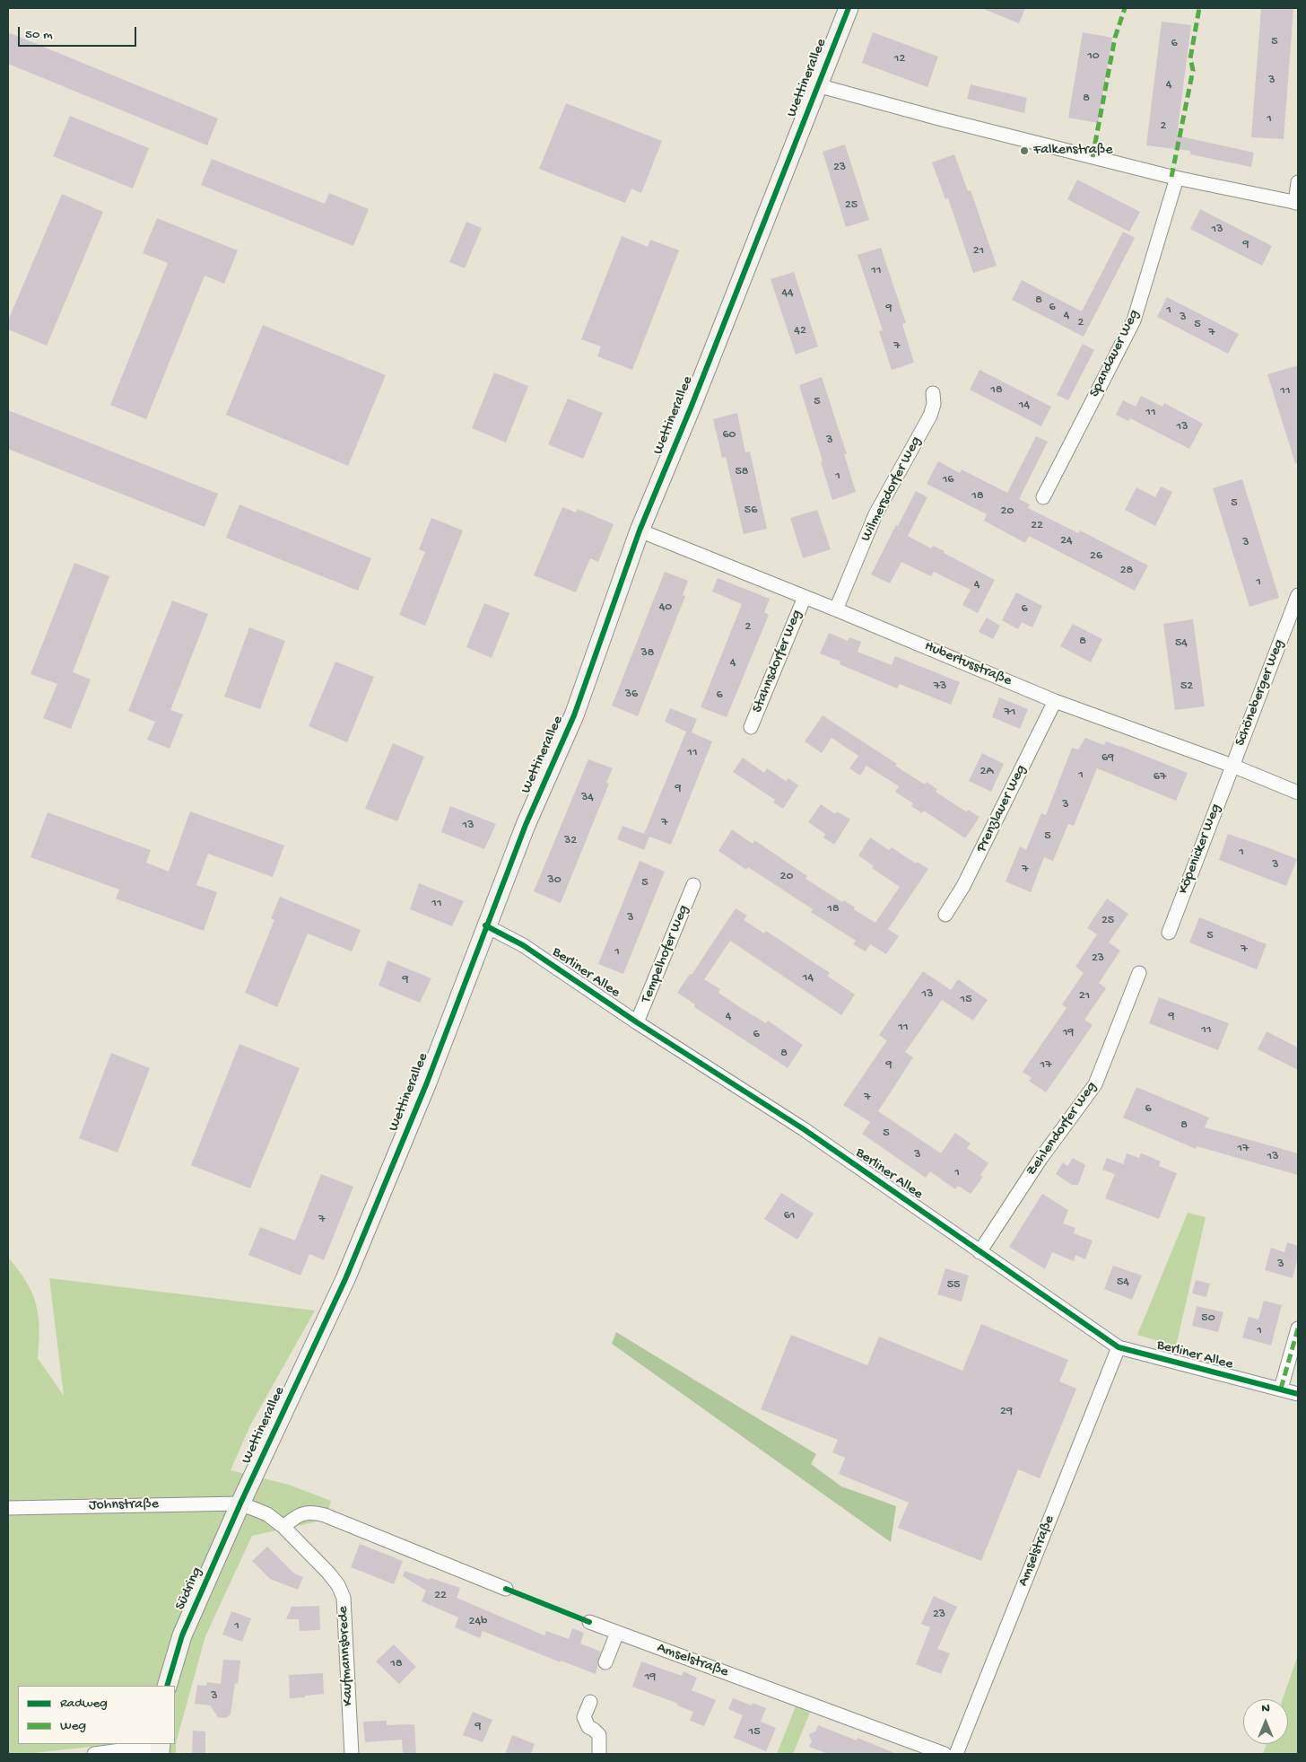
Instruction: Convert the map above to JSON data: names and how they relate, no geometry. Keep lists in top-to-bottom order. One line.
{"streets":{"street":["Wettinerallee","Spandauer Weg","Wilmersdorfer Weg","Stahnsdorfer Weg","Hubertusstraße","Schöneberger Weg","Prenzlauer Weg","Köpenicker Weg","Tempelhofer Weg","Berliner Allee","Zehlendorfer Weg","Johnstraße","Amselstraße","Südring","Kaufmannsbrede"]},"crossings":[["Wettinerallee","Hubertusstraße"],["Wettinerallee","Berliner Allee"],["Wettinerallee","Johnstraße"],["Wettinerallee","Südring"],["Wettinerallee","Kaufmannsbrede"],["Wilmersdorfer Weg","Hubertusstraße"],["Stahnsdorfer Weg","Hubertusstraße"],["Hubertusstraße","Schöneberger Weg"],["Hubertusstraße","Prenzlauer Weg"],["Hubertusstraße","Köpenicker Weg"],["Schöneberger Weg","Köpenicker Weg"],["Tempelhofer Weg","Berliner Allee"],["Berliner Allee","Zehlendorfer Weg"],["Berliner Allee","Amselstraße"],["Johnstraße","Südring"],["Johnstraße","Kaufmannsbrede"],["Südring","Kaufmannsbrede"]],"places":["Falkenstraße"],"house_numbers":["5","6","10","12","3","4","8","1","2","23","25","13","9","21","11","44","8","6","9","1","4","3","2","5","42","7","7","18","11","5","14","11","13","60","3","58","1","16","18","5","56","20","22","24","3","26","28","1","4","40","6","2","8","54","38","4","73","52","36","6","71","11","69","2A","1","67","9","34","3","7","13","5","32","1","3","7","20","30","5","11","18","3","25","5","7","1","23","14","9","13","21","15","4","9","11","11","19","6","8","9","17","7","6","8","5","17","3","13","1","61","7","3","54","55","50","1","29","22","23","24b","1","18","19","3","9","15"],"legend":["Radweg","Weg"],"scale_bar":"50 m","north":"top"}
